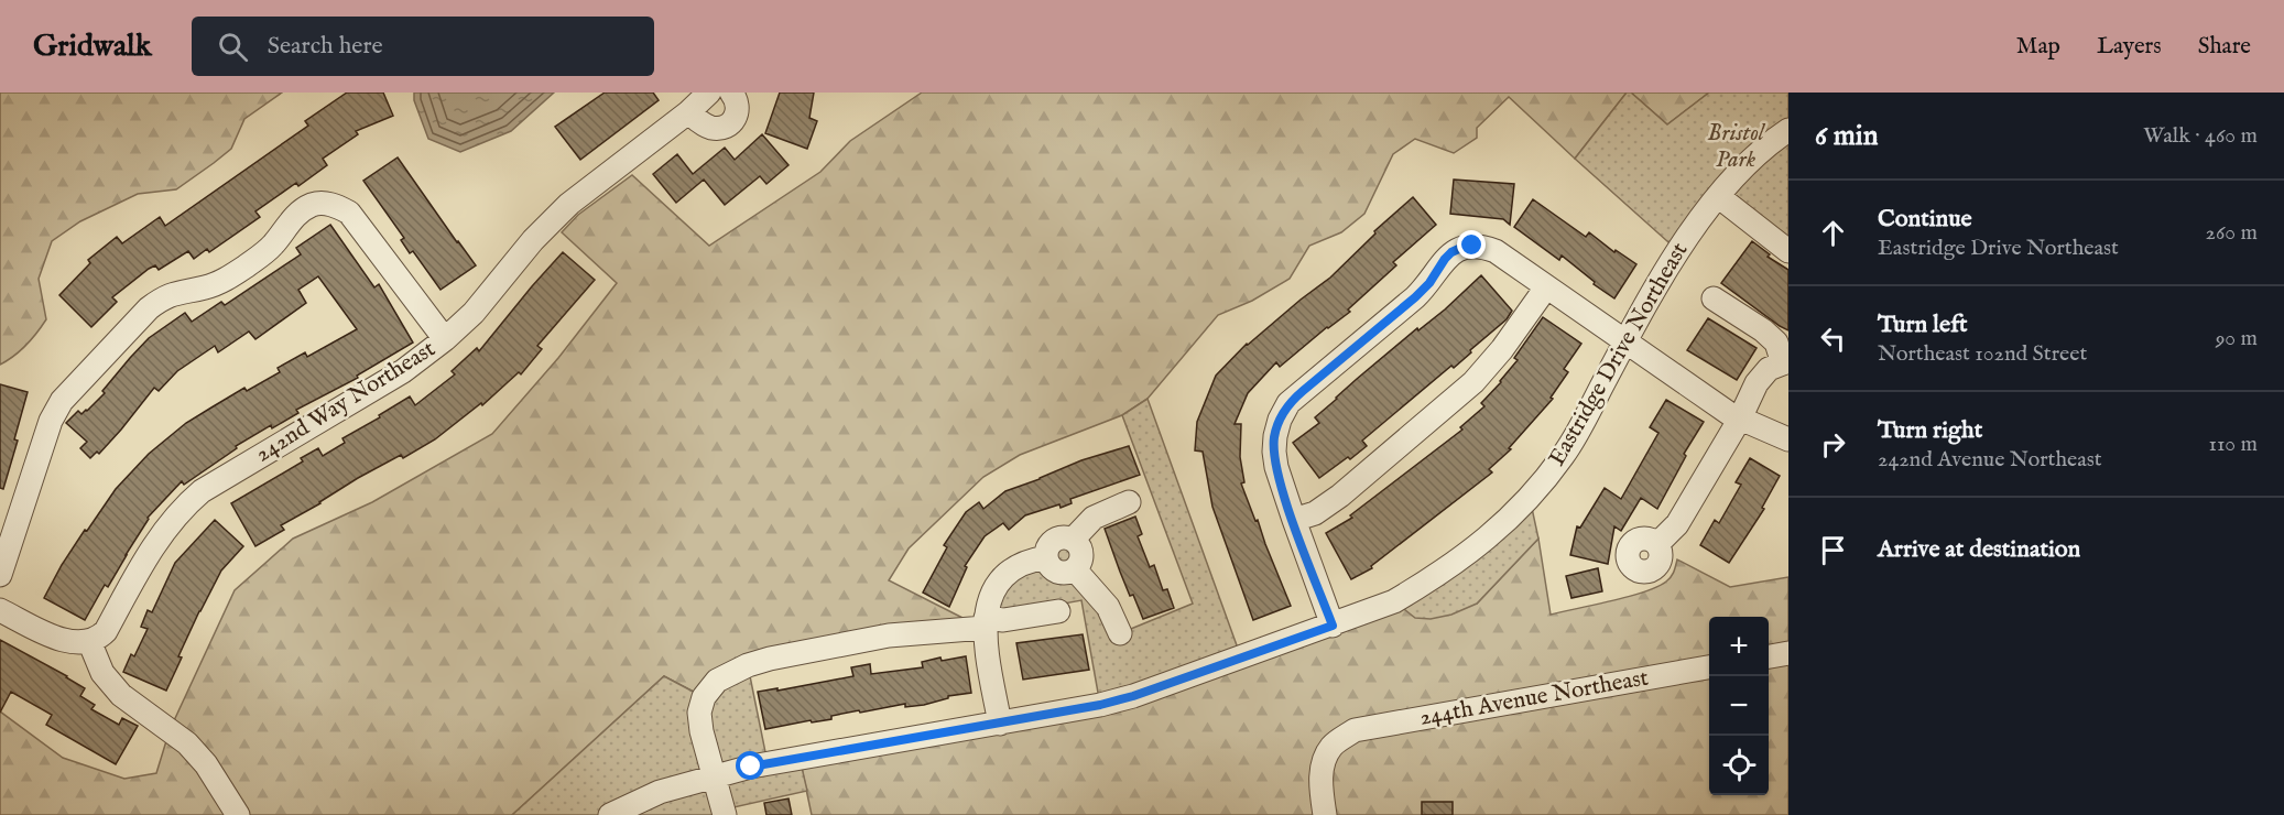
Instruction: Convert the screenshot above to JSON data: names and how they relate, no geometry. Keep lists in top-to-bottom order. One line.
{"streets":{"street":["Eastridge Drive Northeast","242nd Way Northeast","244th Avenue Northeast"]},"parks":["Bristol Park"],"page":{"header":"Gridwalk","search":"Search here","nav":["Map","Layers","Share"],"heading":["6 min","Walk · 460 m"],"list":[["Continue","Eastridge Drive Northeast","260 m"],["Turn left","Northeast 102nd Street","90 m"],["Turn right","242nd Avenue Northeast","110 m"],"Arrive at destination"],"map_buttons":["+","−"]}}
